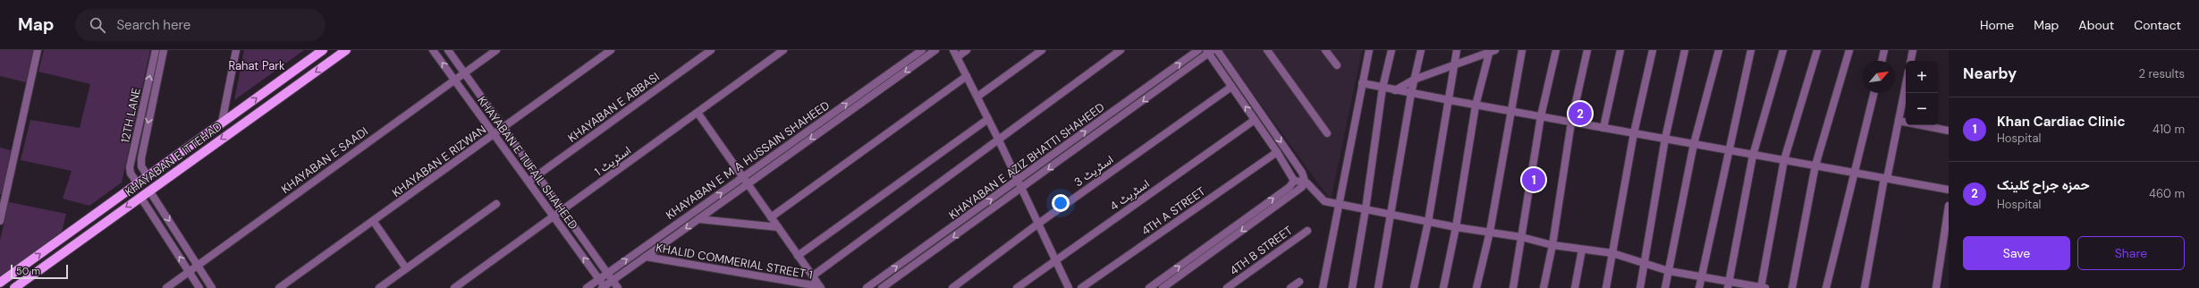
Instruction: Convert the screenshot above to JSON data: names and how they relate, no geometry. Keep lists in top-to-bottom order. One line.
{"streets":{"main road":["KHAYABAN E ITTEHAD"],"street":["KHAYABAN E ABBASI","12TH LANE","KHAYABAN E SAADI","KHAYABAN E M A HUSSAIN SHAHEED","KHAYABAN E RIZWAN","اسٹریٹ 1","KHAYABAN E AZIZ BHATTI SHAHEED","KHAYABAN E TUFAIL SHAHEED","اسٹریٹ 3","اسٹریٹ 4","4TH A STREET","4TH B STREET","KHALID COMMERIAL STREET 1"]},"crossings":[["KHAYABAN E ABBASI","KHAYABAN E TUFAIL SHAHEED"],["12TH LANE","KHAYABAN E ITTEHAD"],["KHAYABAN E SAADI","KHAYABAN E TUFAIL SHAHEED"],["KHAYABAN E M A HUSSAIN SHAHEED","KHAYABAN E TUFAIL SHAHEED"],["KHAYABAN E M A HUSSAIN SHAHEED","KHALID COMMERIAL STREET 1"],["KHAYABAN E RIZWAN","KHAYABAN E TUFAIL SHAHEED"],["اسٹریٹ 1","KHAYABAN E TUFAIL SHAHEED"]],"parks":["Rahat Park"],"scale_bar":"50 m","north":"top right","page":{"header":"Map","search":"Search here","nav":["Home","Map","About","Contact"],"heading":["Nearby","2 results"],"map_buttons":["+","−"],"list":[{"mark":"1","name":"Khan Cardiac Clinic","note":"Hospital","value":"410 m"},{"mark":"2","name":"حمزہ جراح کلینک","note":"Hospital","value":"460 m"}],"pins":["2","1"],"buttons":["Save","Share"],"scale":"50 m"}}
